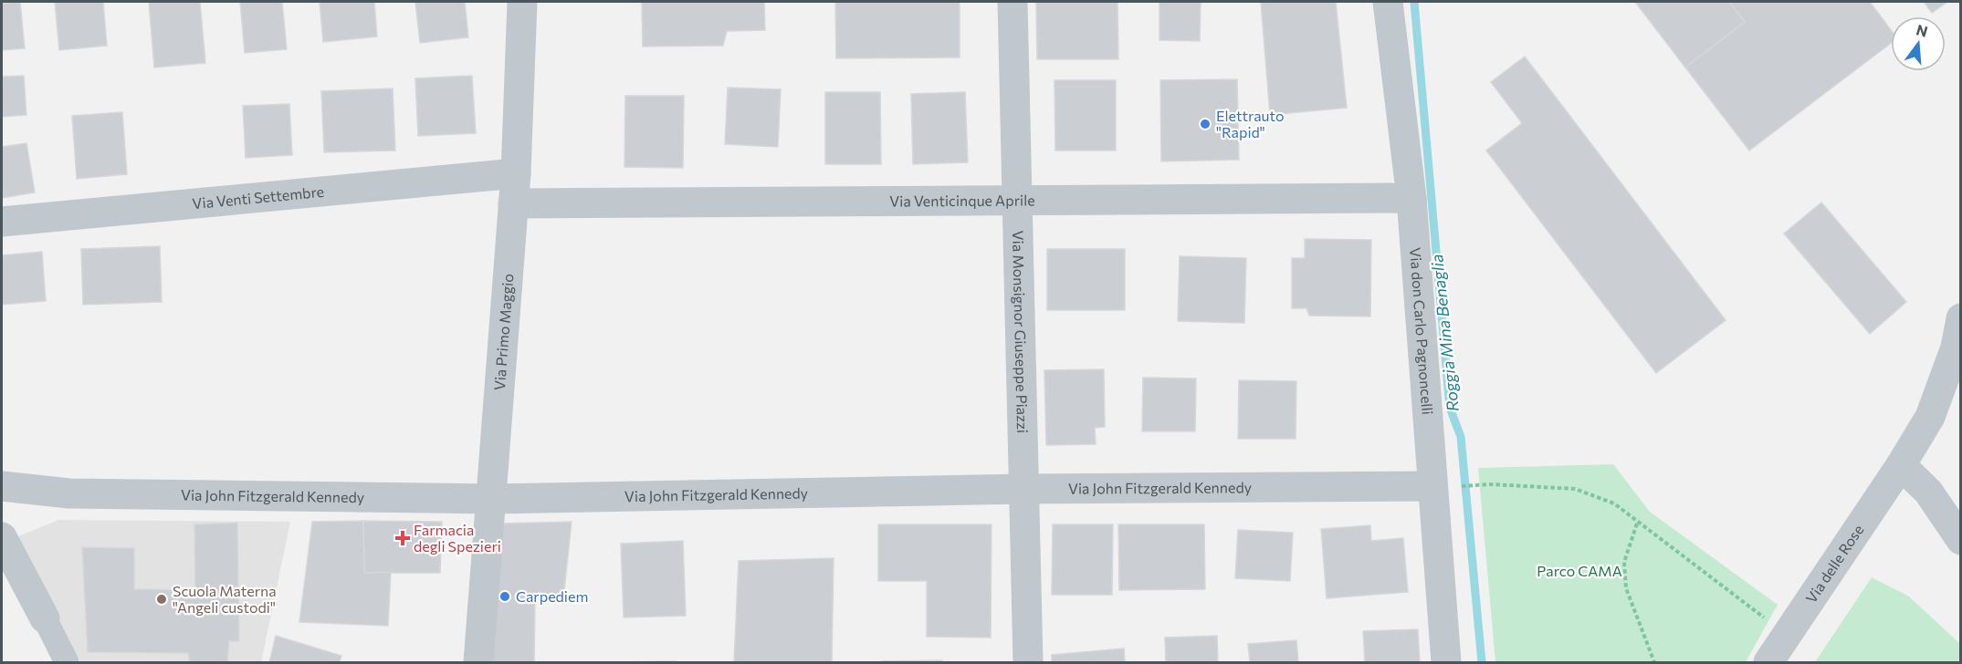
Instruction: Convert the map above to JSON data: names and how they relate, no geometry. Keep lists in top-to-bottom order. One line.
{"streets":{"street":["Via Venti Settembre","Via Venticinque Aprile","Via don Carlo Pagnoncelli","Via Primo Maggio","Via Monsignor Giuseppe Piazzi","Via John Fitzgerald Kennedy","Via delle Rose"]},"crossings":[["Via Venti Settembre","Via Primo Maggio"],["Via Venticinque Aprile","Via don Carlo Pagnoncelli"],["Via Venticinque Aprile","Via Primo Maggio"],["Via Venticinque Aprile","Via Monsignor Giuseppe Piazzi"],["Via don Carlo Pagnoncelli","Via John Fitzgerald Kennedy"],["Via Primo Maggio","Via John Fitzgerald Kennedy"],["Via Monsignor Giuseppe Piazzi","Via John Fitzgerald Kennedy"]],"water":["Roggia Mina Benaglia"],"parks":["Parco CAMA"],"places":{"other":["Elettrauto \"Rapid\"","Carpediem","Scuola Materna \"Angeli custodi\""],"health":["Farmacia degli Spezieri"]},"north":"top"}
